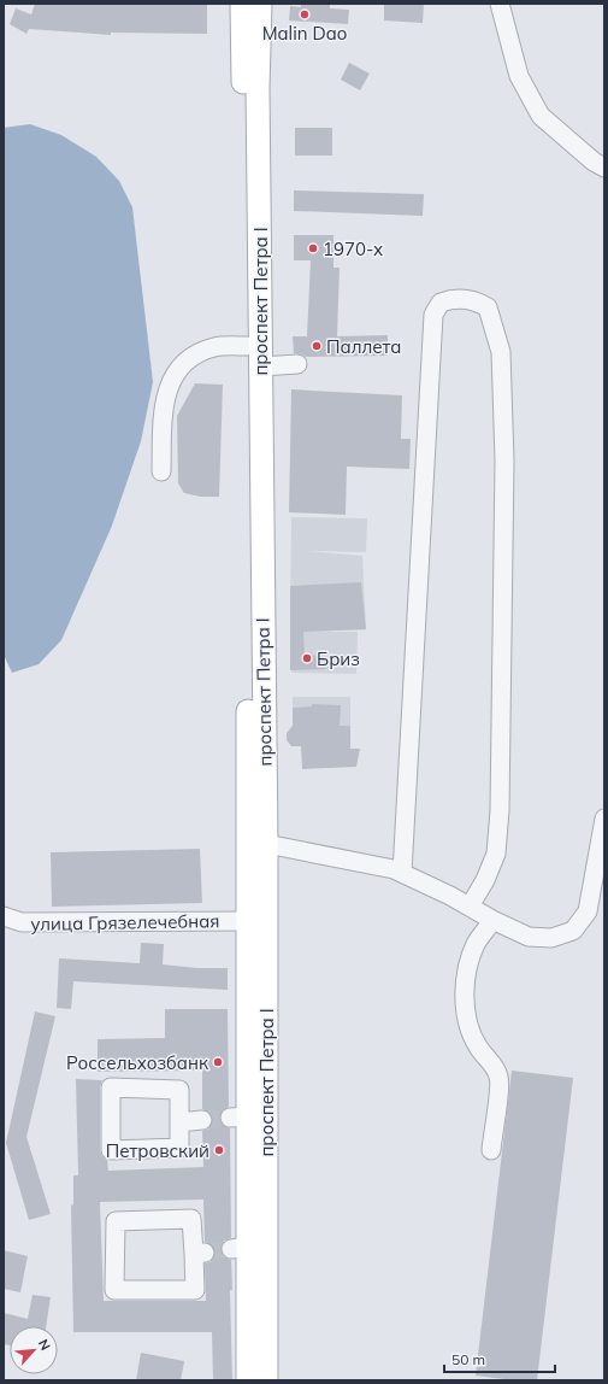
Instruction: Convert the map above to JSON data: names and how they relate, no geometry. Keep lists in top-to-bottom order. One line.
{"streets":{"main road":["проспект Петра I"],"street":["улица Грязелечебная"]},"crossings":[["проспект Петра I","улица Грязелечебная"]],"places":["Malin Dao","1970-х","Паллета","Бриз","Россельхозбанк","Петровский"],"scale_bar":"50 m","north":"top right"}
